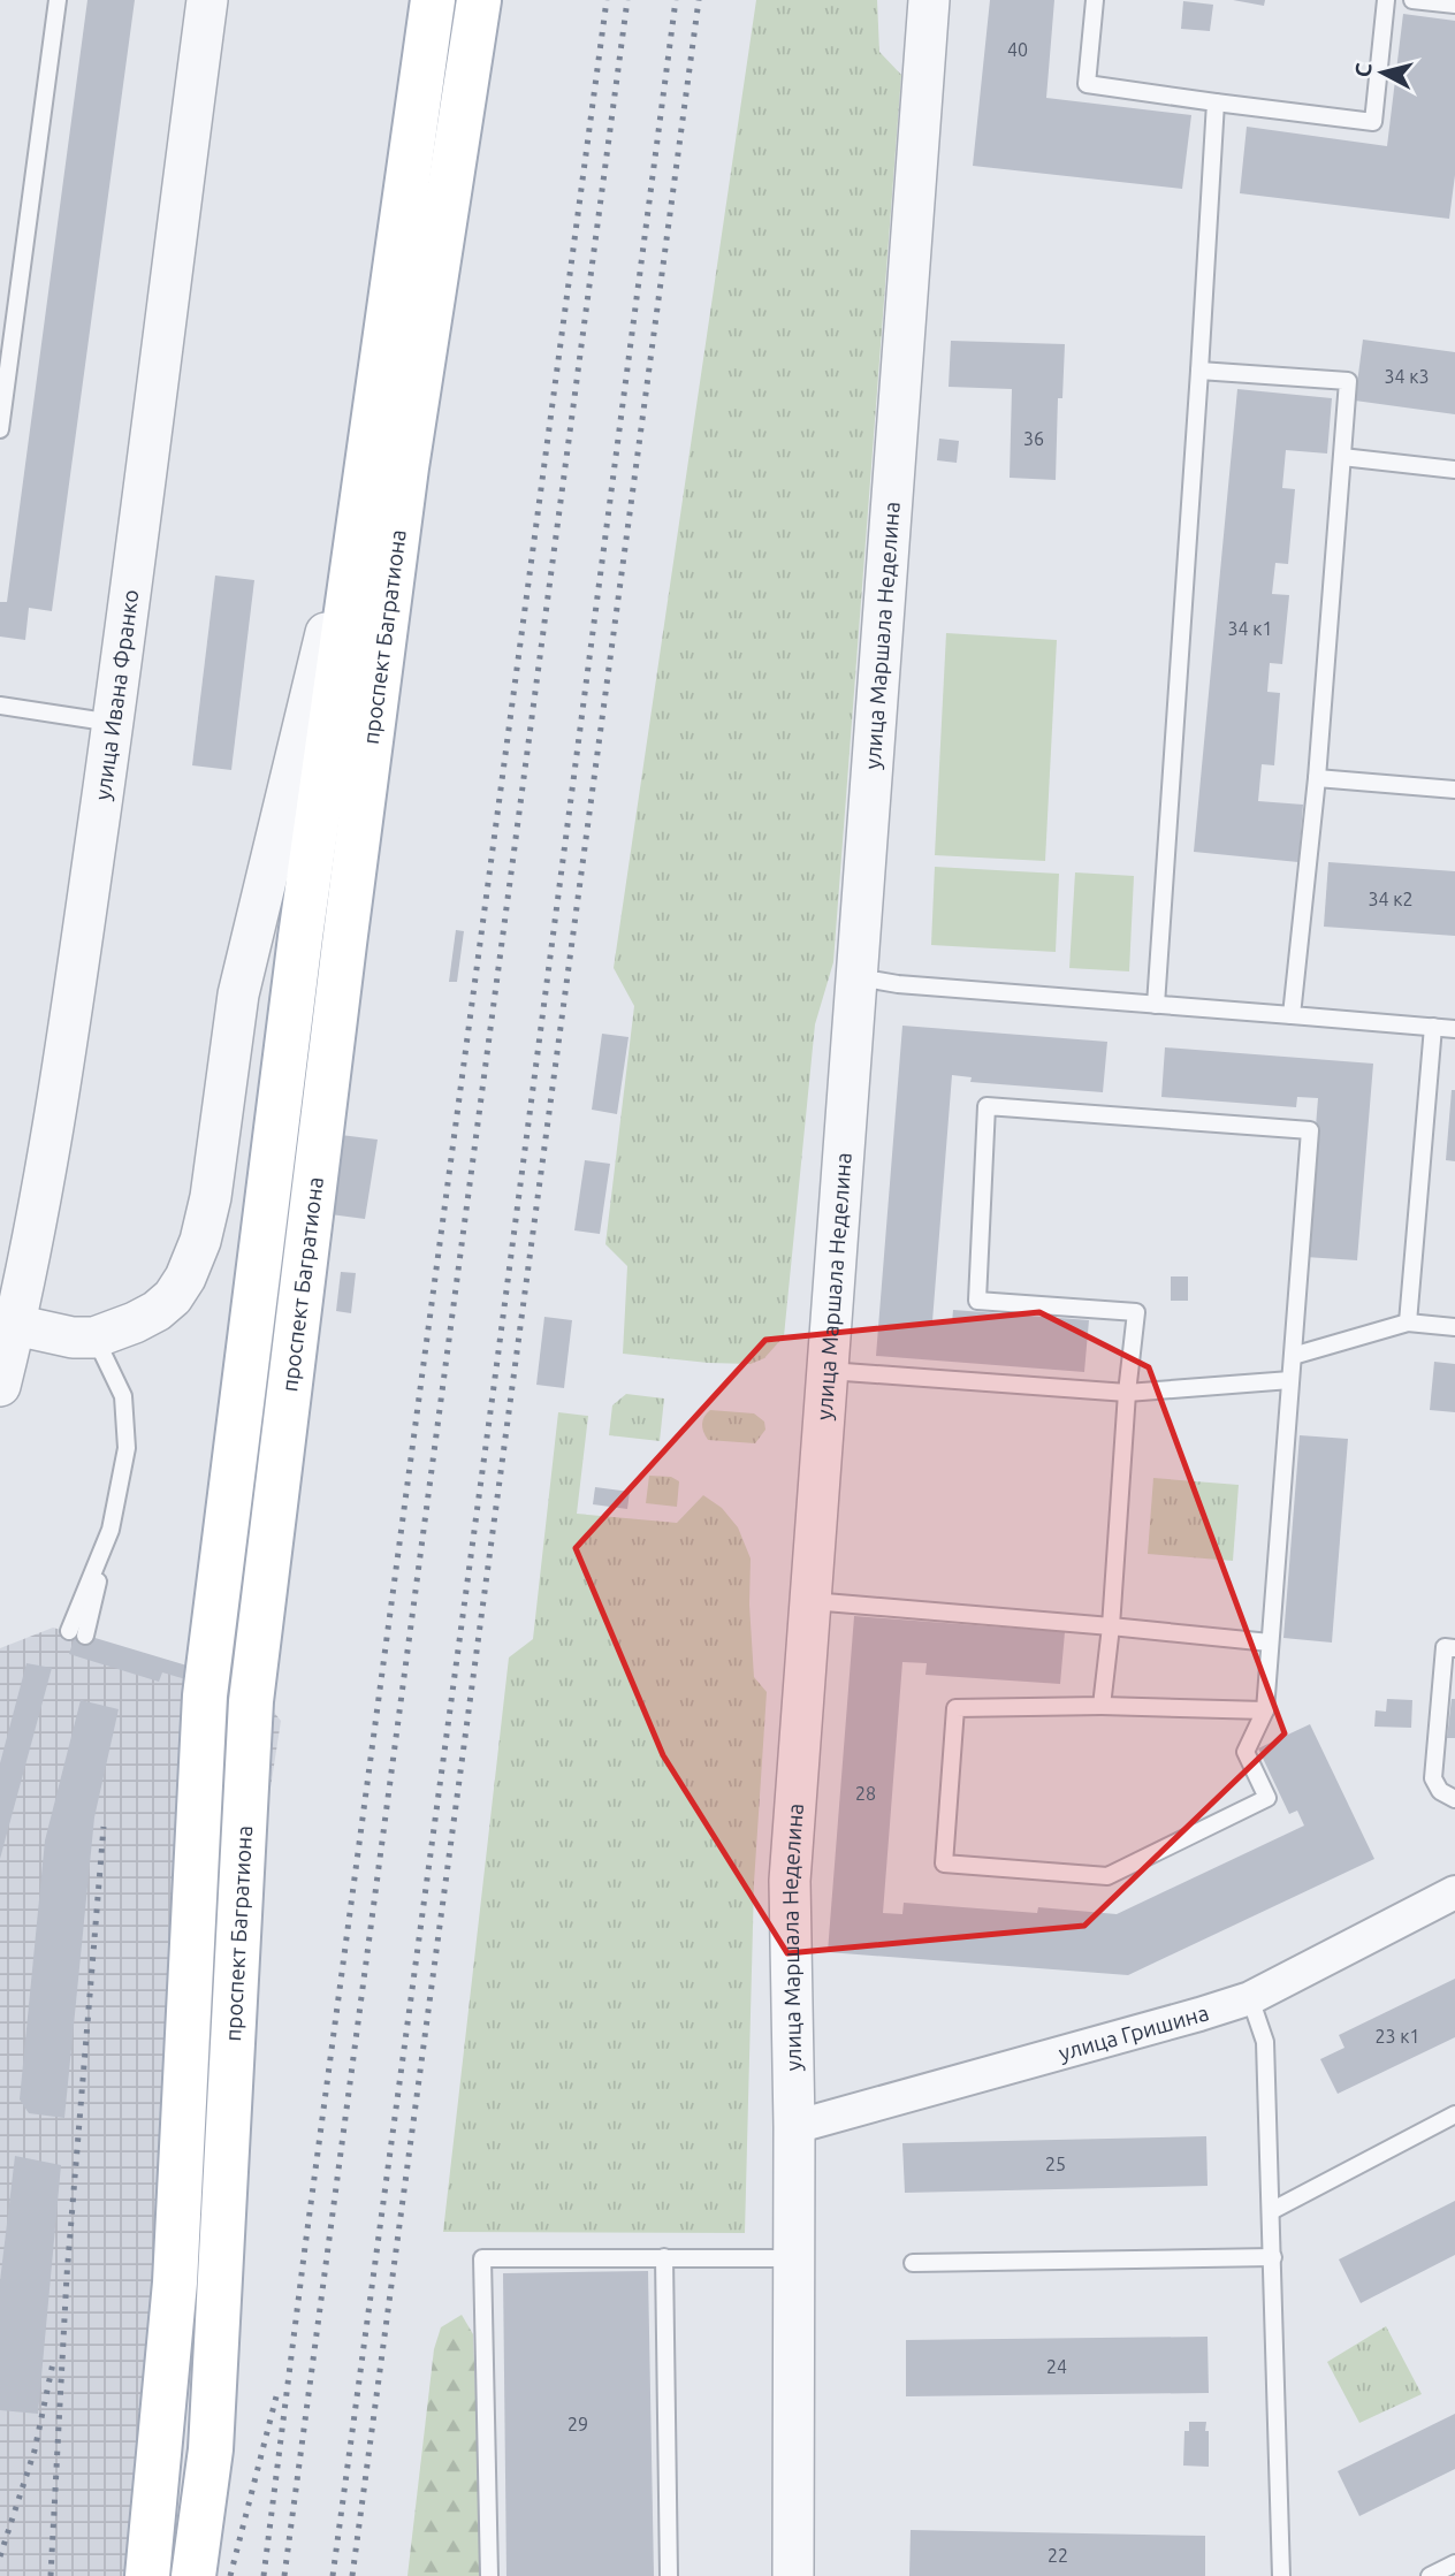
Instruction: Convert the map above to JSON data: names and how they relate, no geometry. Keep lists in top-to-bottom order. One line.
{"streets":{"main road":["проспект Багратиона"],"street":["улица Маршала Неделина","улица Ивана Франко","улица Гришина"]},"crossings":[["улица Маршала Неделина","улица Гришина"]],"house_numbers":["40","34 к3","36","34 к1","34 к2","28","23 к1","25","24","29","22"],"north":"left"}
